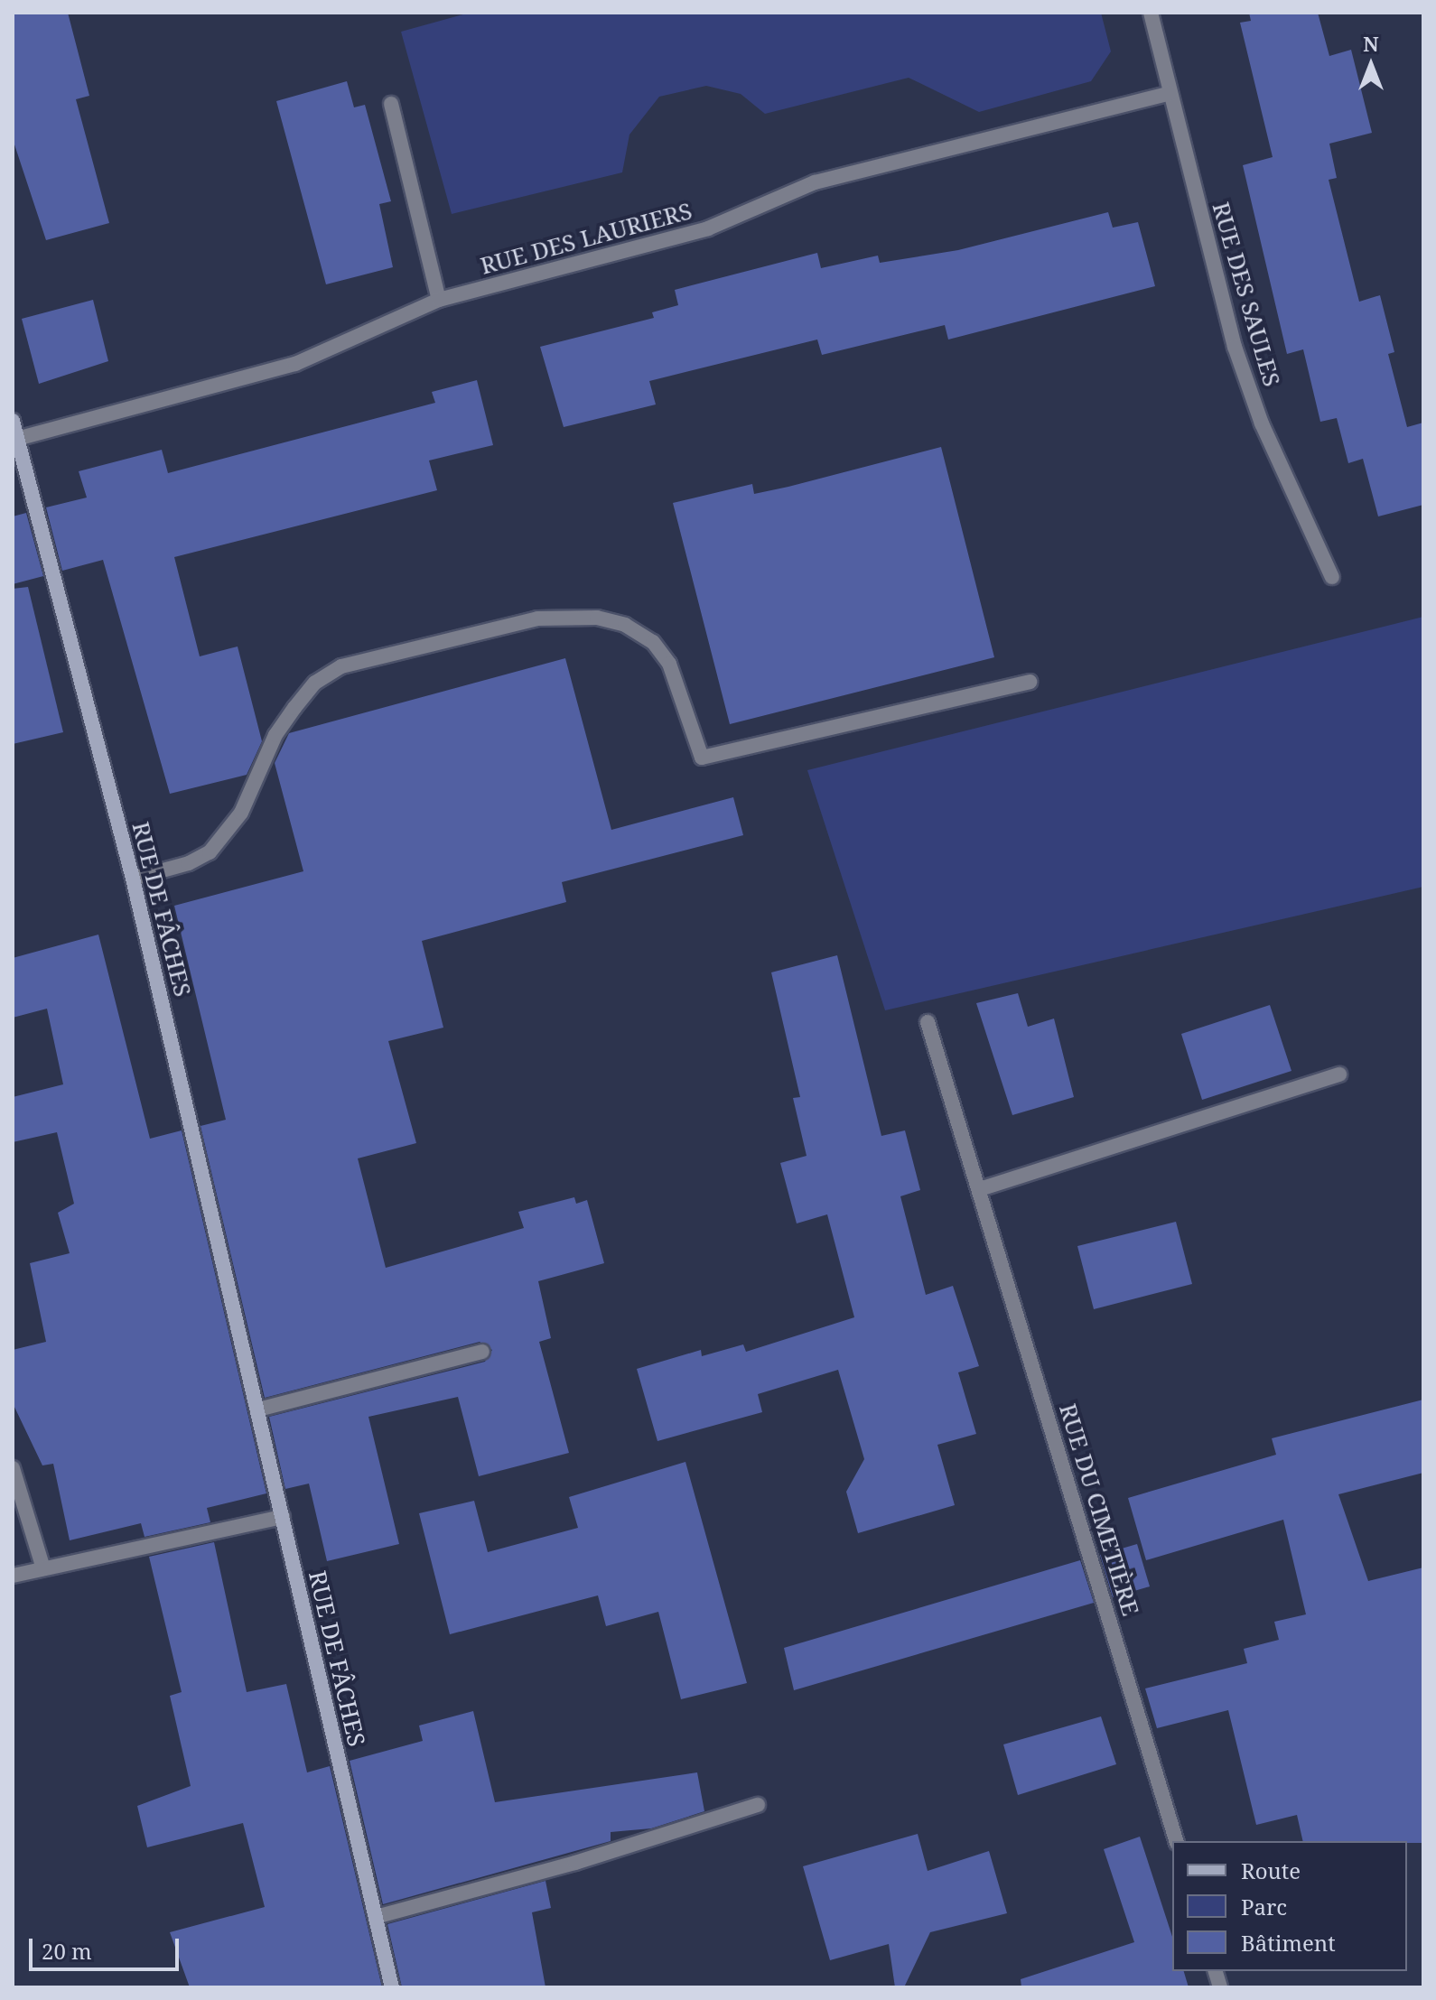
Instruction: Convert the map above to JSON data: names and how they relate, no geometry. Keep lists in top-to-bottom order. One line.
{"streets":{"street":["RUE DES LAURIERS","RUE DES SAULES","RUE DE FÂCHES","RUE DU CIMETIÈRE"]},"crossings":[["RUE DES LAURIERS","RUE DES SAULES"],["RUE DES LAURIERS","RUE DE FÂCHES"]],"legend":["Route","Parc","Bâtiment"],"scale_bar":"20 m","north":"top"}
